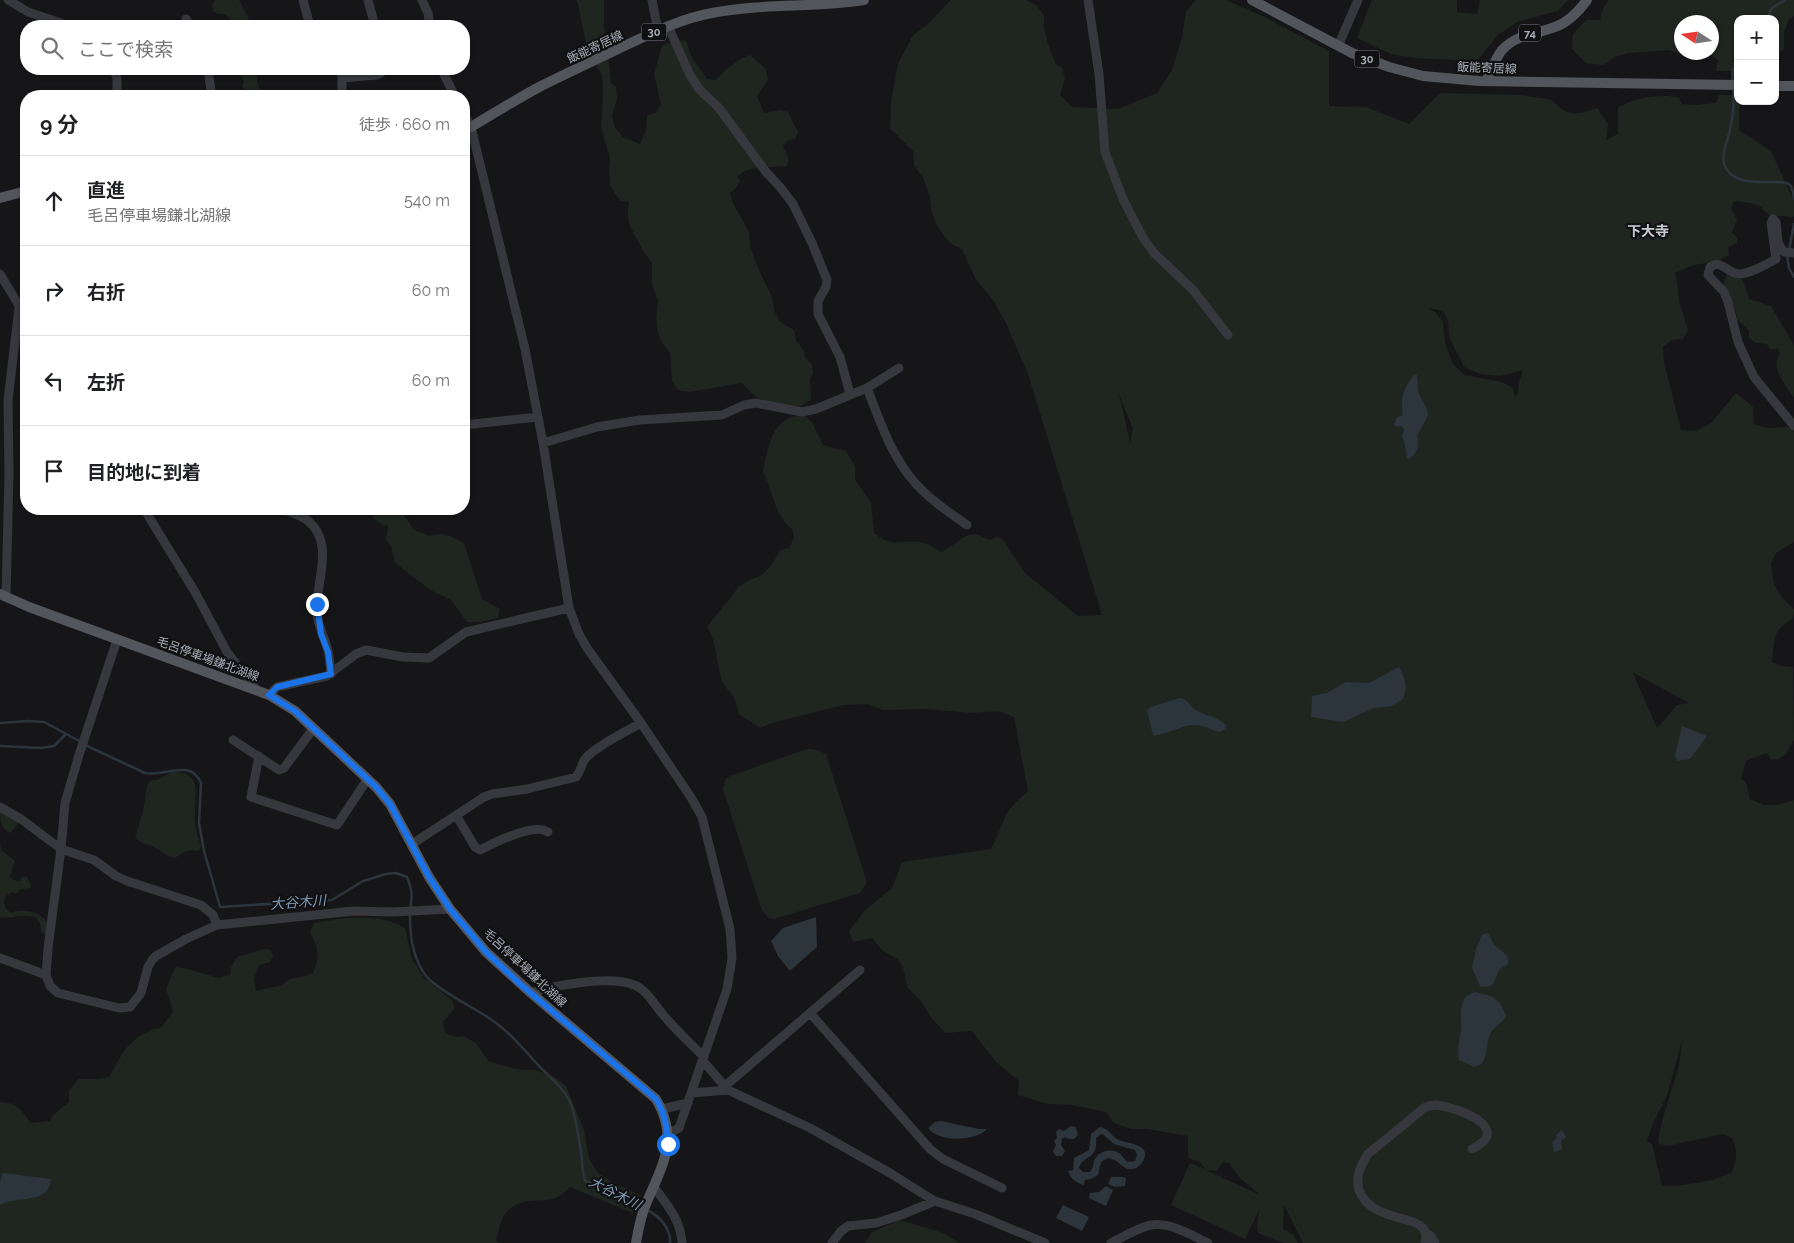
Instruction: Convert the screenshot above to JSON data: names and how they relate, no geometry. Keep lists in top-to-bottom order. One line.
{"streets":{"main road":["30","74","飯能寄居線","毛呂停車場鎌北湖線"]},"crossings":[["74","飯能寄居線"]],"districts":["下大寺"],"water":["大谷木川"],"north":"left","page":{"map_buttons":["+","−"],"search":"ここで検索","heading":["9 分","徒歩 · 660 m"],"list":[["直進","毛呂停車場鎌北湖線","540 m"],["右折","60 m"],["左折","60 m"],"目的地に到着"]}}
